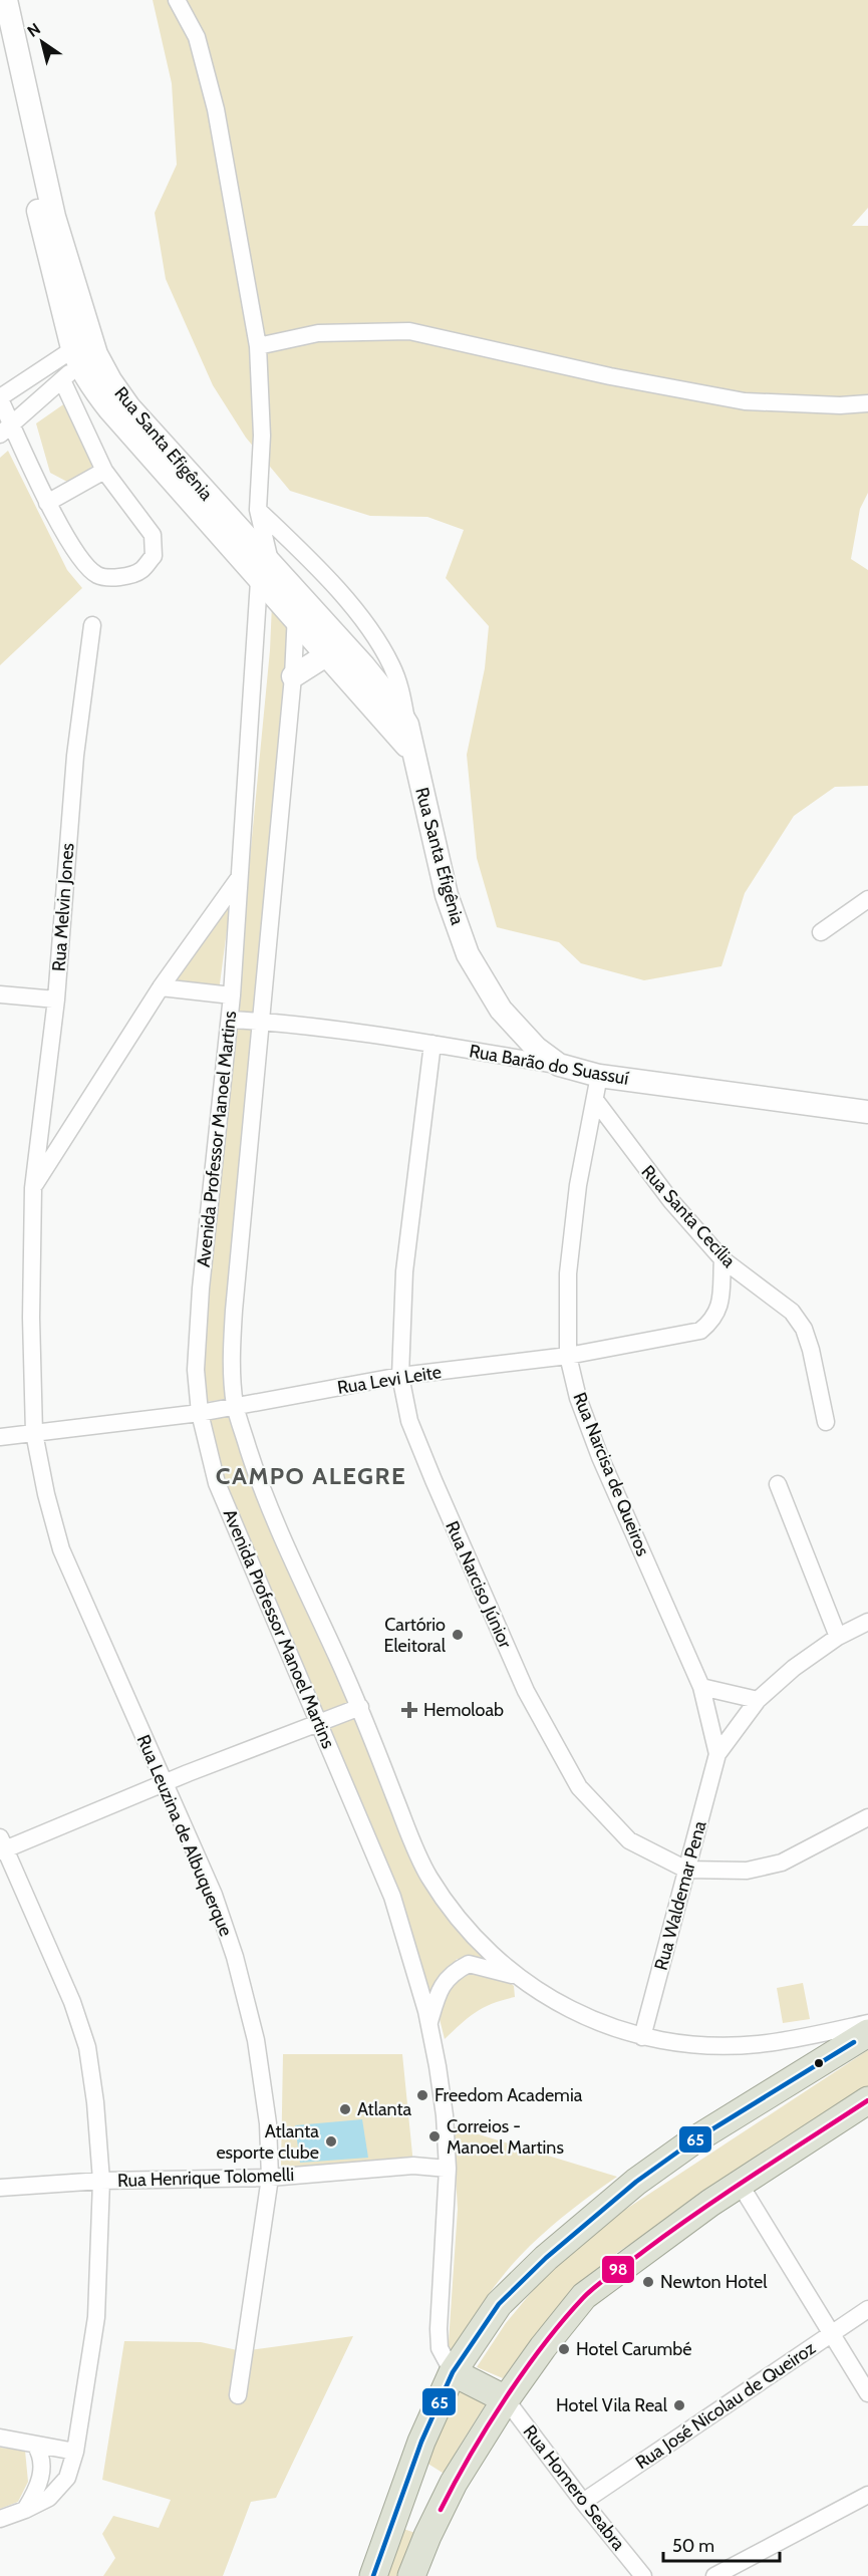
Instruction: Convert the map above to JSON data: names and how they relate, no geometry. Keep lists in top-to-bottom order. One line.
{"streets":{"main road":["Rua Santa Efigênia","Rua Barão do Suassuí"],"street":["Rua Melvin Jones","Avenida Professor Manoel Martins","Rua Santa Cecília","Rua Levi Leite","Rua Narcisa de Queiros","Rua Narciso Júnior","Rua Leuzina de Albuquerque","Rua Waldemar Pena","Rua Henrique Tolomelli","Rua José Nicolau de Queiroz","Rua Homero Seabra"]},"crossings":[["Rua Santa Efigênia","Rua Barão do Suassuí"],["Rua Santa Efigênia","Avenida Professor Manoel Martins"],["Rua Melvin Jones","Rua Levi Leite"],["Rua Melvin Jones","Rua Leuzina de Albuquerque"],["Rua Barão do Suassuí","Avenida Professor Manoel Martins"],["Rua Barão do Suassuí","Rua Narcisa de Queiros"],["Rua Barão do Suassuí","Rua Narciso Júnior"],["Avenida Professor Manoel Martins","Rua Levi Leite"],["Avenida Professor Manoel Martins","Rua Waldemar Pena"],["Avenida Professor Manoel Martins","Rua Henrique Tolomelli"],["Rua Santa Cecília","Rua Levi Leite"],["Rua Santa Cecília","Rua Narcisa de Queiros"],["Rua Levi Leite","Rua Narcisa de Queiros"],["Rua Levi Leite","Rua Narciso Júnior"],["Rua Levi Leite","Rua Leuzina de Albuquerque"],["Rua Narcisa de Queiros","Rua Waldemar Pena"],["Rua Narciso Júnior","Rua Waldemar Pena"],["Rua Leuzina de Albuquerque","Rua Henrique Tolomelli"],["Rua José Nicolau de Queiroz","Rua Homero Seabra"]],"districts":["CAMPO ALEGRE"],"places":{"other":["Cartório Eleitoral","Freedom Academia","Atlanta","Correios - Manoel Martins","Atlanta esporte clube","Newton Hotel","Hotel Carumbé","Hotel Vila Real"],"health":["Hemoloab"]},"lines":["transit line 65","transit line 98"],"scale_bar":"50 m","north":"top left"}
